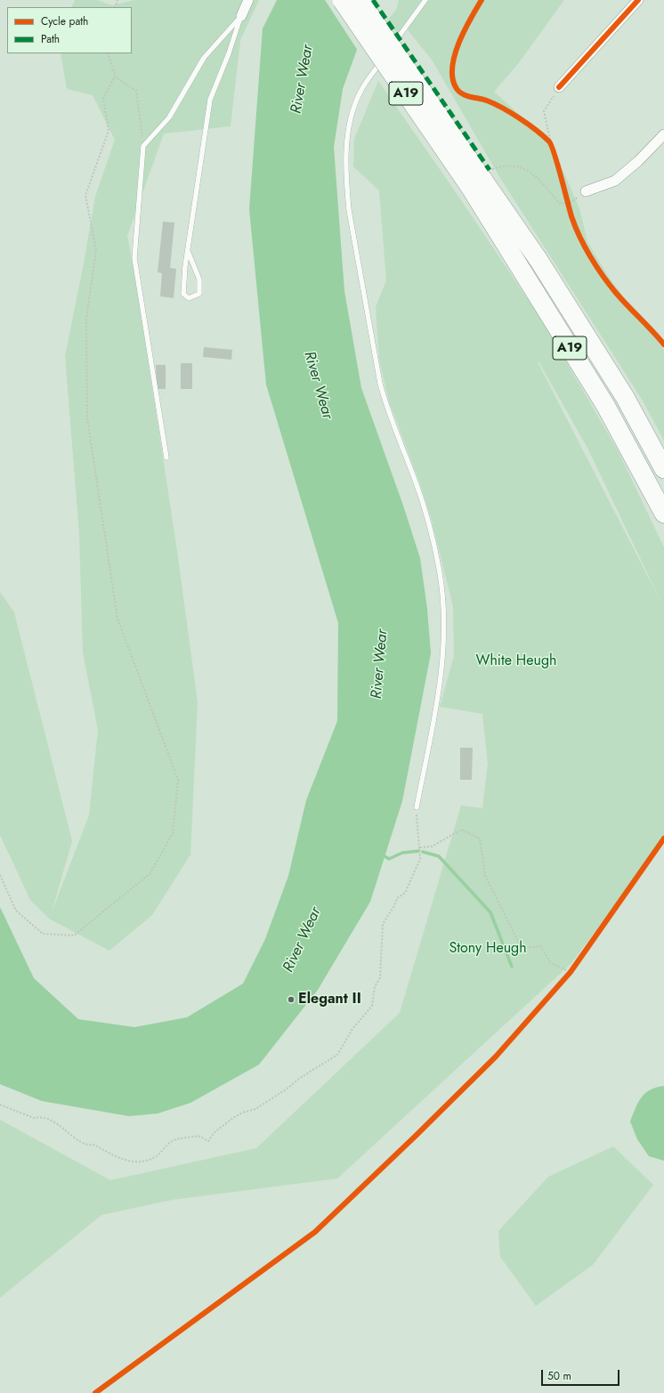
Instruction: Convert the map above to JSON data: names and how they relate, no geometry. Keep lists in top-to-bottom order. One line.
{"streets":{"highway":["A19"]},"water":["River Wear"],"parks":["White Heugh","Stony Heugh"],"places":["Elegant II"],"legend":["Cycle path","Path"],"scale_bar":"50 m"}
